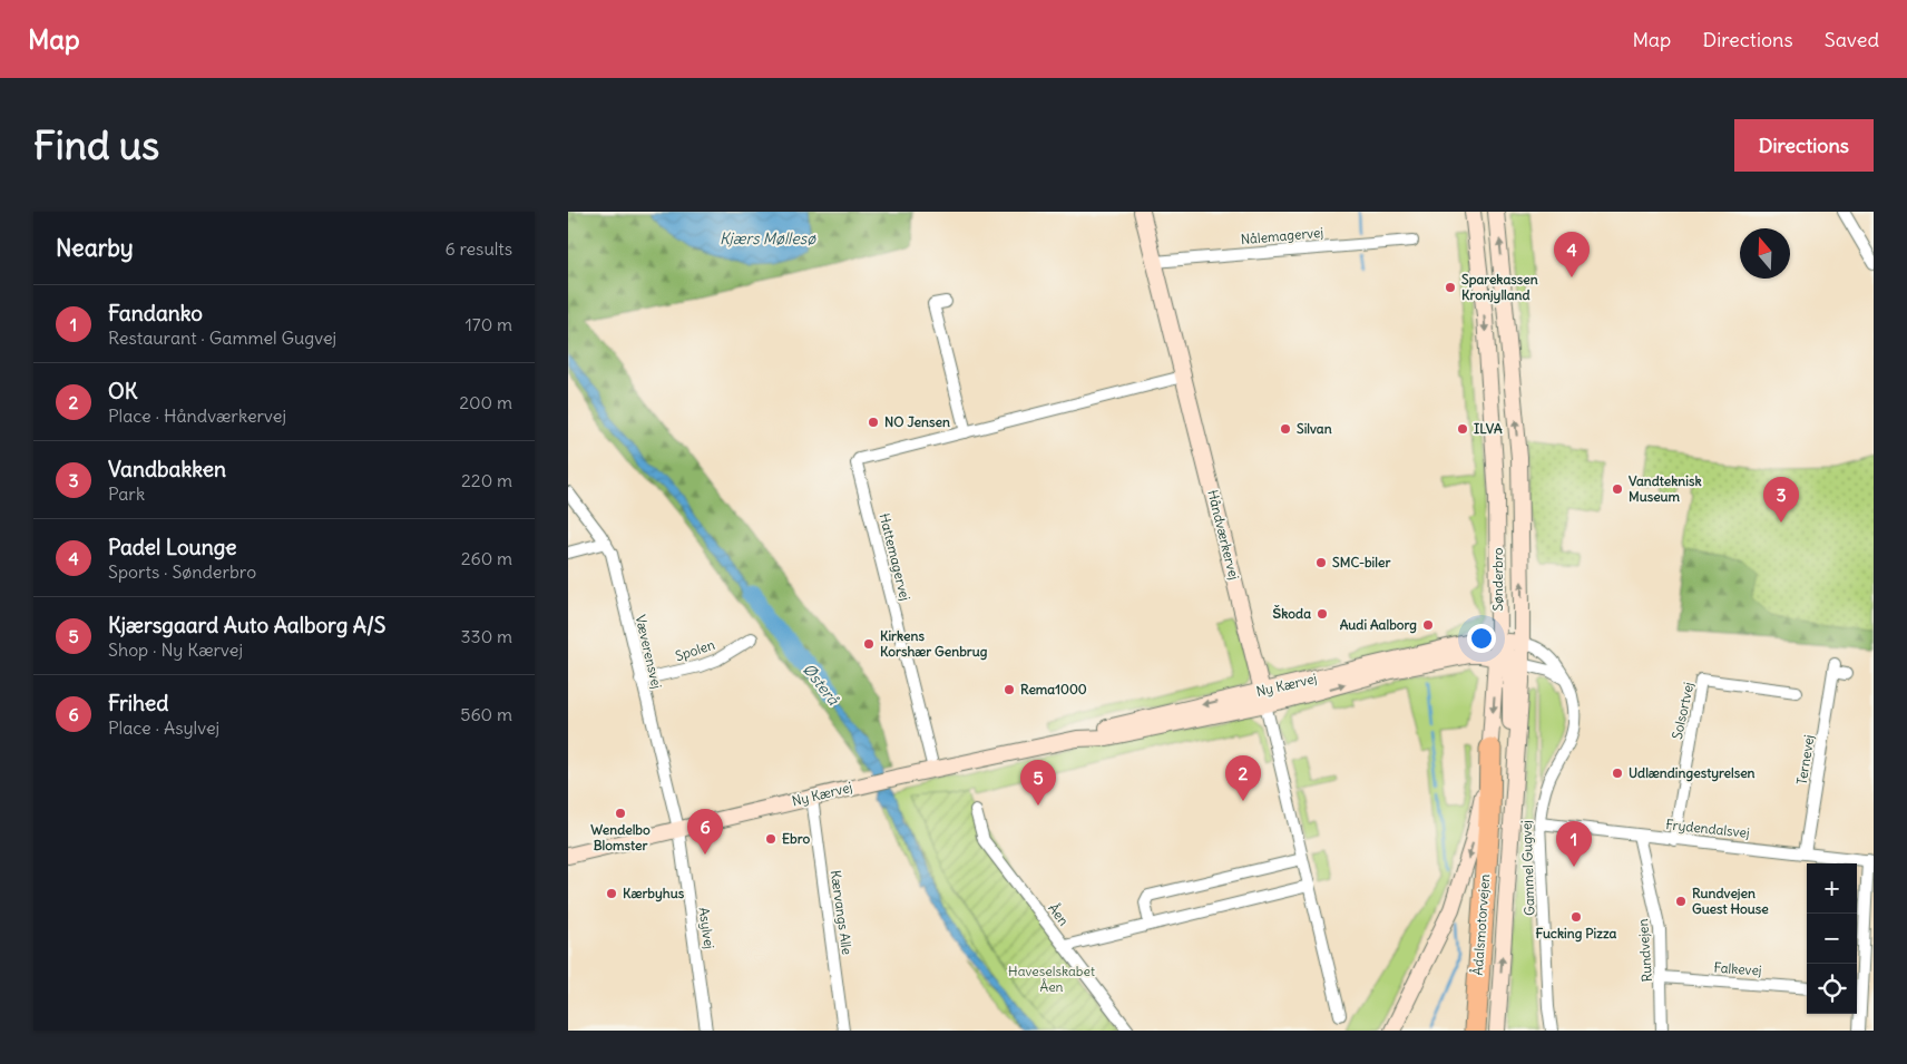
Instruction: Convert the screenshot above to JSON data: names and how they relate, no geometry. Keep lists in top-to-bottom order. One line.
{"streets":{"highway":["Ådalsmotorvejen"],"street":["Nålemagervej","Håndværkervej","Hattemagervej","Sønderbro","Spolen","Væverensvej","Ny Kærvej","Solsortvej","Ternevej","Frydendalsvej","Gammel Gugvej","Kærvangs Alle","Åen","Asylvej","Rundvejen","Falkevej"]},"crossings":[["Nålemagervej","Håndværkervej"],["Håndværkervej","Hattemagervej"],["Håndværkervej","Ny Kærvej"],["Hattemagervej","Ny Kærvej"],["Sønderbro","Ny Kærvej"],["Sønderbro","Gammel Gugvej"],["Sønderbro","Ådalsmotorvejen"],["Spolen","Væverensvej"],["Væverensvej","Ny Kærvej"],["Væverensvej","Asylvej"],["Ny Kærvej","Gammel Gugvej"],["Ny Kærvej","Kærvangs Alle"],["Ny Kærvej","Asylvej"],["Solsortvej","Frydendalsvej"],["Ternevej","Frydendalsvej"],["Frydendalsvej","Gammel Gugvej"],["Frydendalsvej","Rundvejen"],["Rundvejen","Falkevej"]],"water":["Kjærs Møllesø","Østerå"],"parks":["Haveselskabet Åen"],"places":["Sparekassen Kronjylland","NO Jensen","Silvan","ILVA","Vandteknisk Museum","SMC-biler","Škoda","Audi Aalborg","Kirkens Korshær Genbrug","Rema1000","Udlændingestyrelsen","Wendelbo Blomster","Ebro","Kærbyhus","Rundvejen Guest House","Fucking Pizza"],"north":"top","page":{"header":"Map","nav":["Map","Directions","Saved"],"buttons":"Directions","title":"Find us","heading":["Nearby","6 results"],"pins":["4","3","2","5","6","1"],"list":[{"mark":"1","name":"Fandanko","note":"Restaurant · Gammel Gugvej","value":"170 m"},{"mark":"2","name":"OK","note":"Place · Håndværkervej","value":"200 m"},{"mark":"3","name":"Vandbakken","note":"Park","value":"220 m"},{"mark":"4","name":"Padel Lounge","note":"Sports · Sønderbro","value":"260 m"},{"mark":"5","name":"Kjærsgaard Auto Aalborg A/S","note":"Shop · Ny Kærvej","value":"330 m"},{"mark":"6","name":"Frihed","note":"Place · Asylvej","value":"560 m"}],"map_buttons":["+","−"]}}
